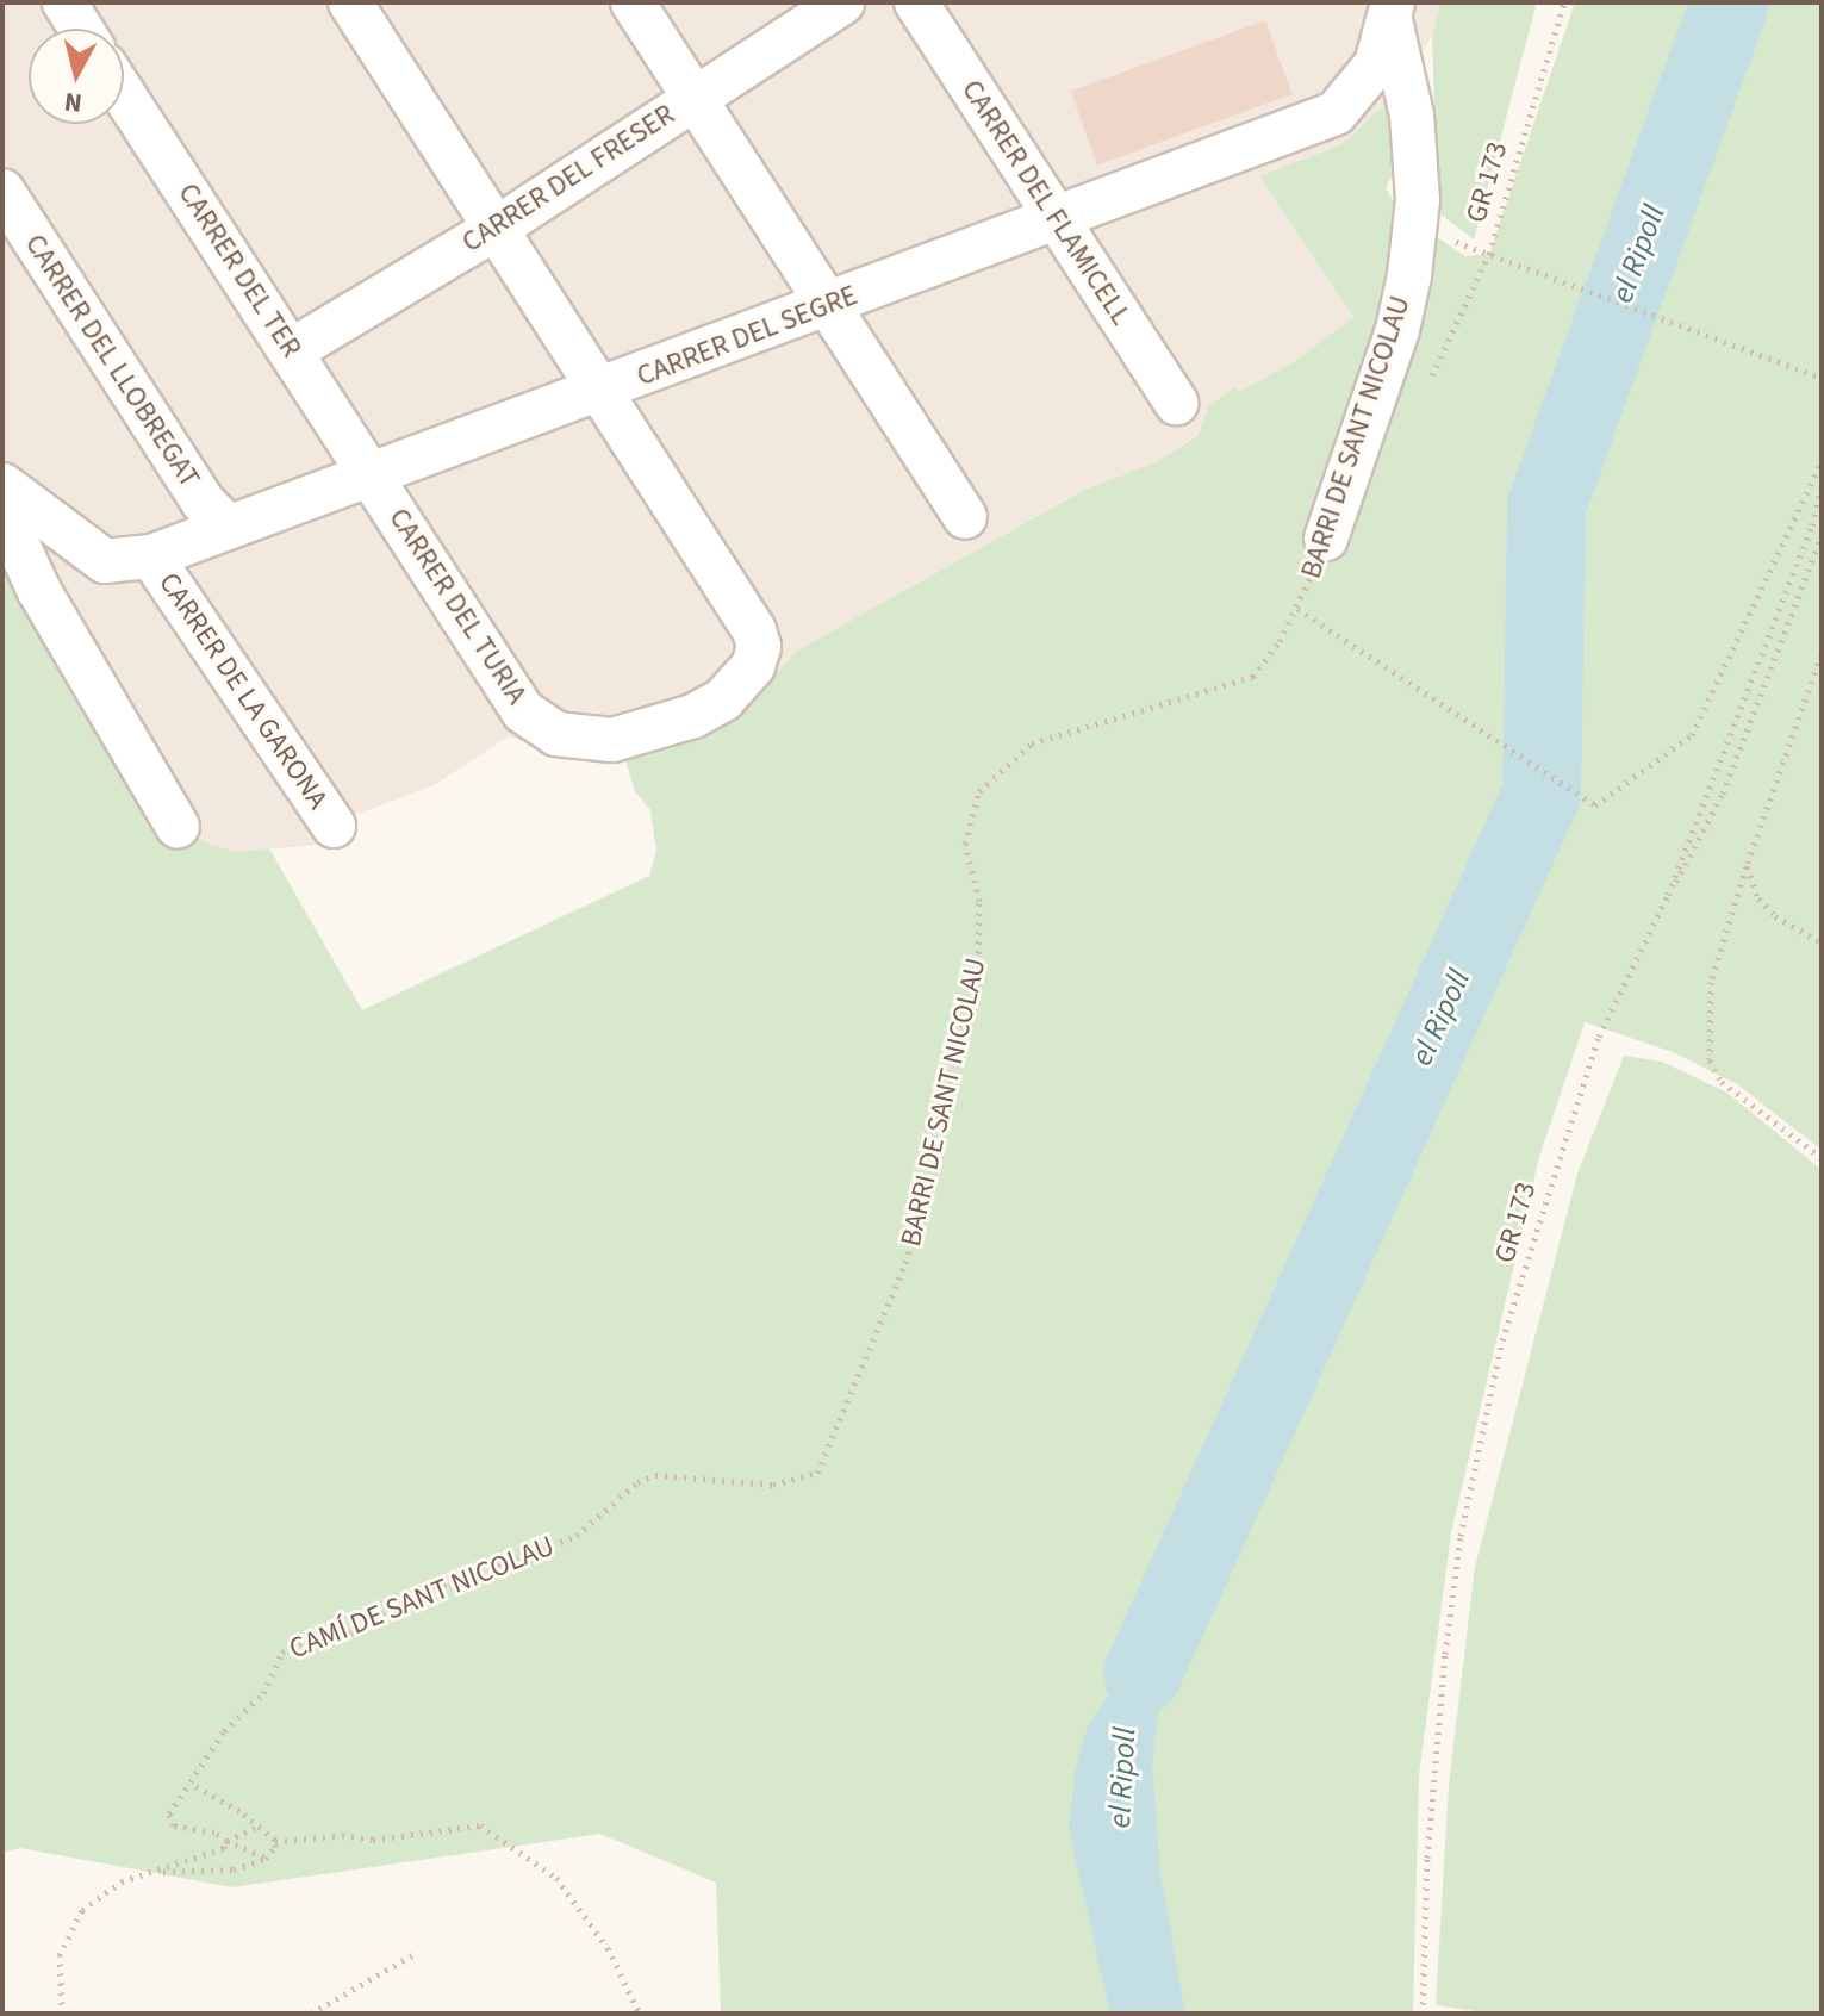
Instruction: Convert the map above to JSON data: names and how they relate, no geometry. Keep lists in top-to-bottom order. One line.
{"streets":{"street":["CARRER DEL FRESER","CARRER DEL FLAMICELL","CARRER DEL TER","CARRER DEL SEGRE","CARRER DEL LLOBREGAT","BARRI DE SANT NICOLAU","CARRER DEL TURIA","CARRER DE LA GARONA"],"path":["GR 173","CAMÍ DE SANT NICOLAU"]},"crossings":[["CARRER DEL FRESER","CARRER DEL TER"],["CARRER DEL FLAMICELL","CARRER DEL SEGRE"],["CARRER DEL TER","CARRER DEL SEGRE"],["CARRER DEL TER","CARRER DEL TURIA"],["CARRER DEL SEGRE","CARRER DEL LLOBREGAT"],["CARRER DEL SEGRE","BARRI DE SANT NICOLAU"],["CARRER DEL SEGRE","CARRER DEL TURIA"],["CARRER DEL SEGRE","CARRER DE LA GARONA"],["BARRI DE SANT NICOLAU","CAMÍ DE SANT NICOLAU"]],"water":["el Ripoll"],"north":"bottom"}
